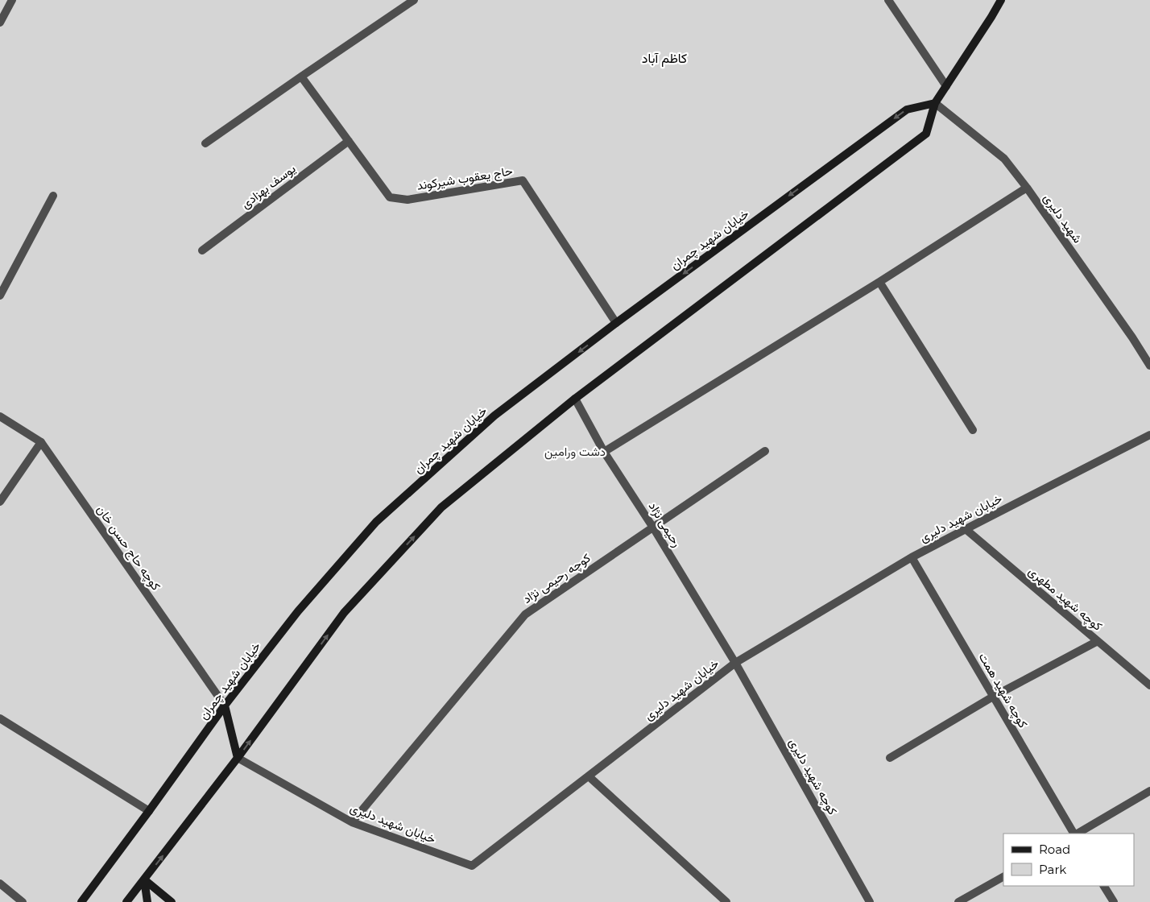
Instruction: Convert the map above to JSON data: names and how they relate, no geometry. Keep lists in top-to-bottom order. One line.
{"streets":{"main road":["خیابان شهید چمران"],"street":["حاج یعقوب شیرکوند","یوسف بهزادی","شهید دلیری","خیابان شهید دلیری","رحیمی نژاد","کوچه حاج حسن خان","کوچه رحیمی نژاد","کوچه شهید مطهری","کوچه شهید همت","کوچه شهید دلیری"]},"crossings":[["حاج یعقوب شیرکوند","یوسف بهزادی"],["حاج یعقوب شیرکوند","خیابان شهید چمران"],["شهید دلیری","خیابان شهید چمران"],["خیابان شهید چمران","کوچه حاج حسن خان"],["خیابان شهید دلیری","رحیمی نژاد"],["خیابان شهید دلیری","کوچه رحیمی نژاد"],["خیابان شهید دلیری","کوچه شهید مطهری"],["خیابان شهید دلیری","کوچه شهید همت"],["خیابان شهید دلیری","کوچه شهید دلیری"],["رحیمی نژاد","کوچه رحیمی نژاد"],["رحیمی نژاد","کوچه شهید دلیری"]],"districts":["کاظم آباد"],"parks":["دشت ورامین"],"legend":["Road","Park"]}
